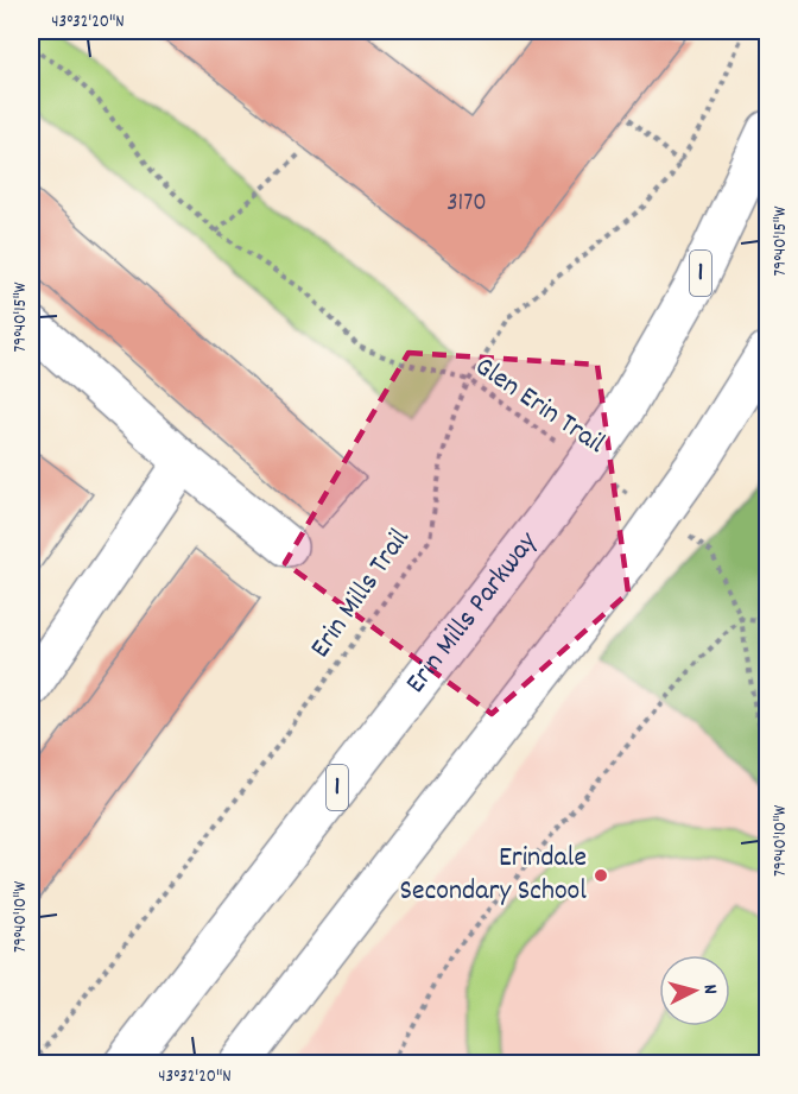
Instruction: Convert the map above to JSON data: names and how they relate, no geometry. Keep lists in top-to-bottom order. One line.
{"streets":{"main road":["1","Erin Mills Parkway"],"path":["Glen Erin Trail","Erin Mills Trail"]},"crossings":[["Glen Erin Trail","Erin Mills Trail"]],"places":["Erindale Secondary School"],"house_numbers":["3170"],"north":"right","coordinates":["43°32'20\"N","79°40'15\"W","79°40'10\"W"]}
